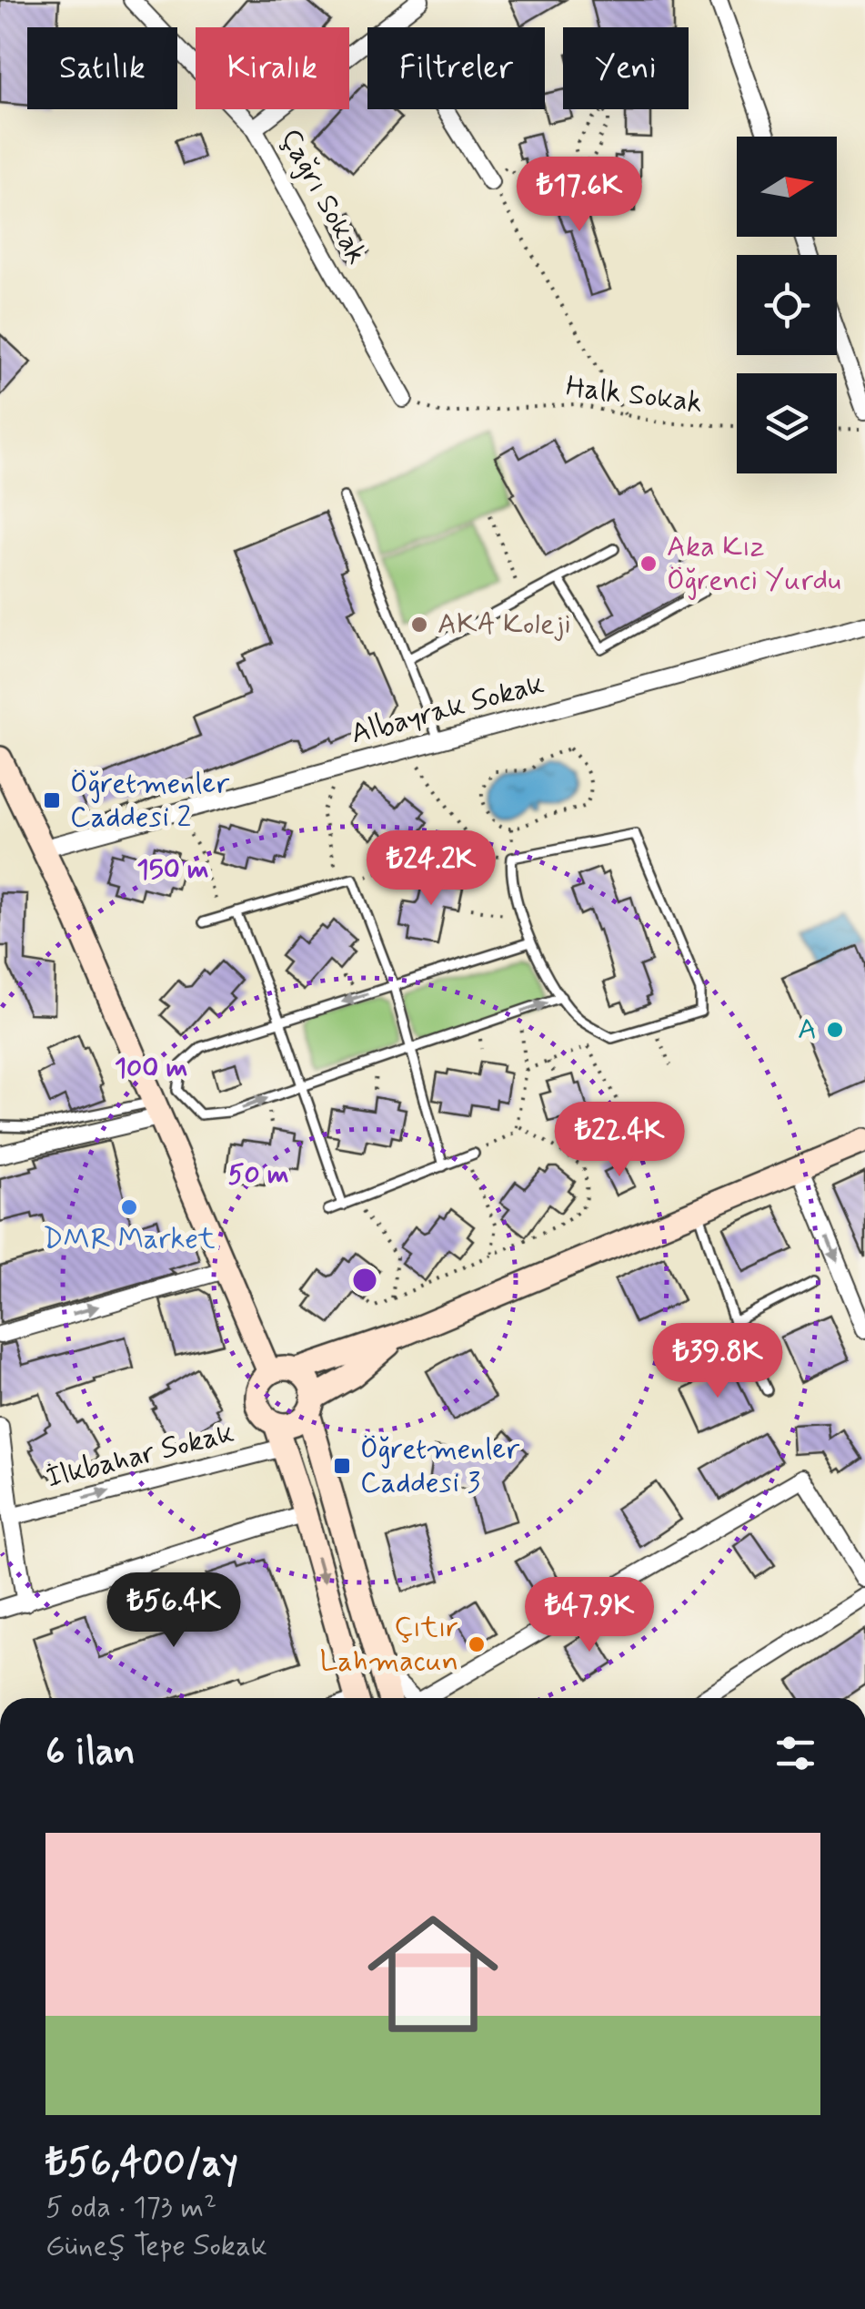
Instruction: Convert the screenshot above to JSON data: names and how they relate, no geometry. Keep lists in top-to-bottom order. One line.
{"streets":{"street":["Çağrı Sokak","Albayrak Sokak","İlkbahar Sokak"],"path":["Halk Sokak"]},"crossings":[["Çağrı Sokak","Halk Sokak"]],"places":{"other":["Aka Kız Öğrenci Yurdu","AKA Koleji","A","DMR Market","Çıtır Lahmacun"],"transit":["Öğretmenler Caddesi 2","Öğretmenler Caddesi 3"]},"north":"right","page":{"chip":["Satılık","Kiralık","Filtreler","Yeni"],"price":["₺17.6K","₺24.2K","₺22.4K","₺39.8K","₺56.4K","₺47.9K"],"heading":"6 ilan","list":[{"name":"₺56,400/ay","note":"5 oda · 173 m² · Güneş Tepe Sokak"}]},"rings":["150 m","100 m","50 m"]}
